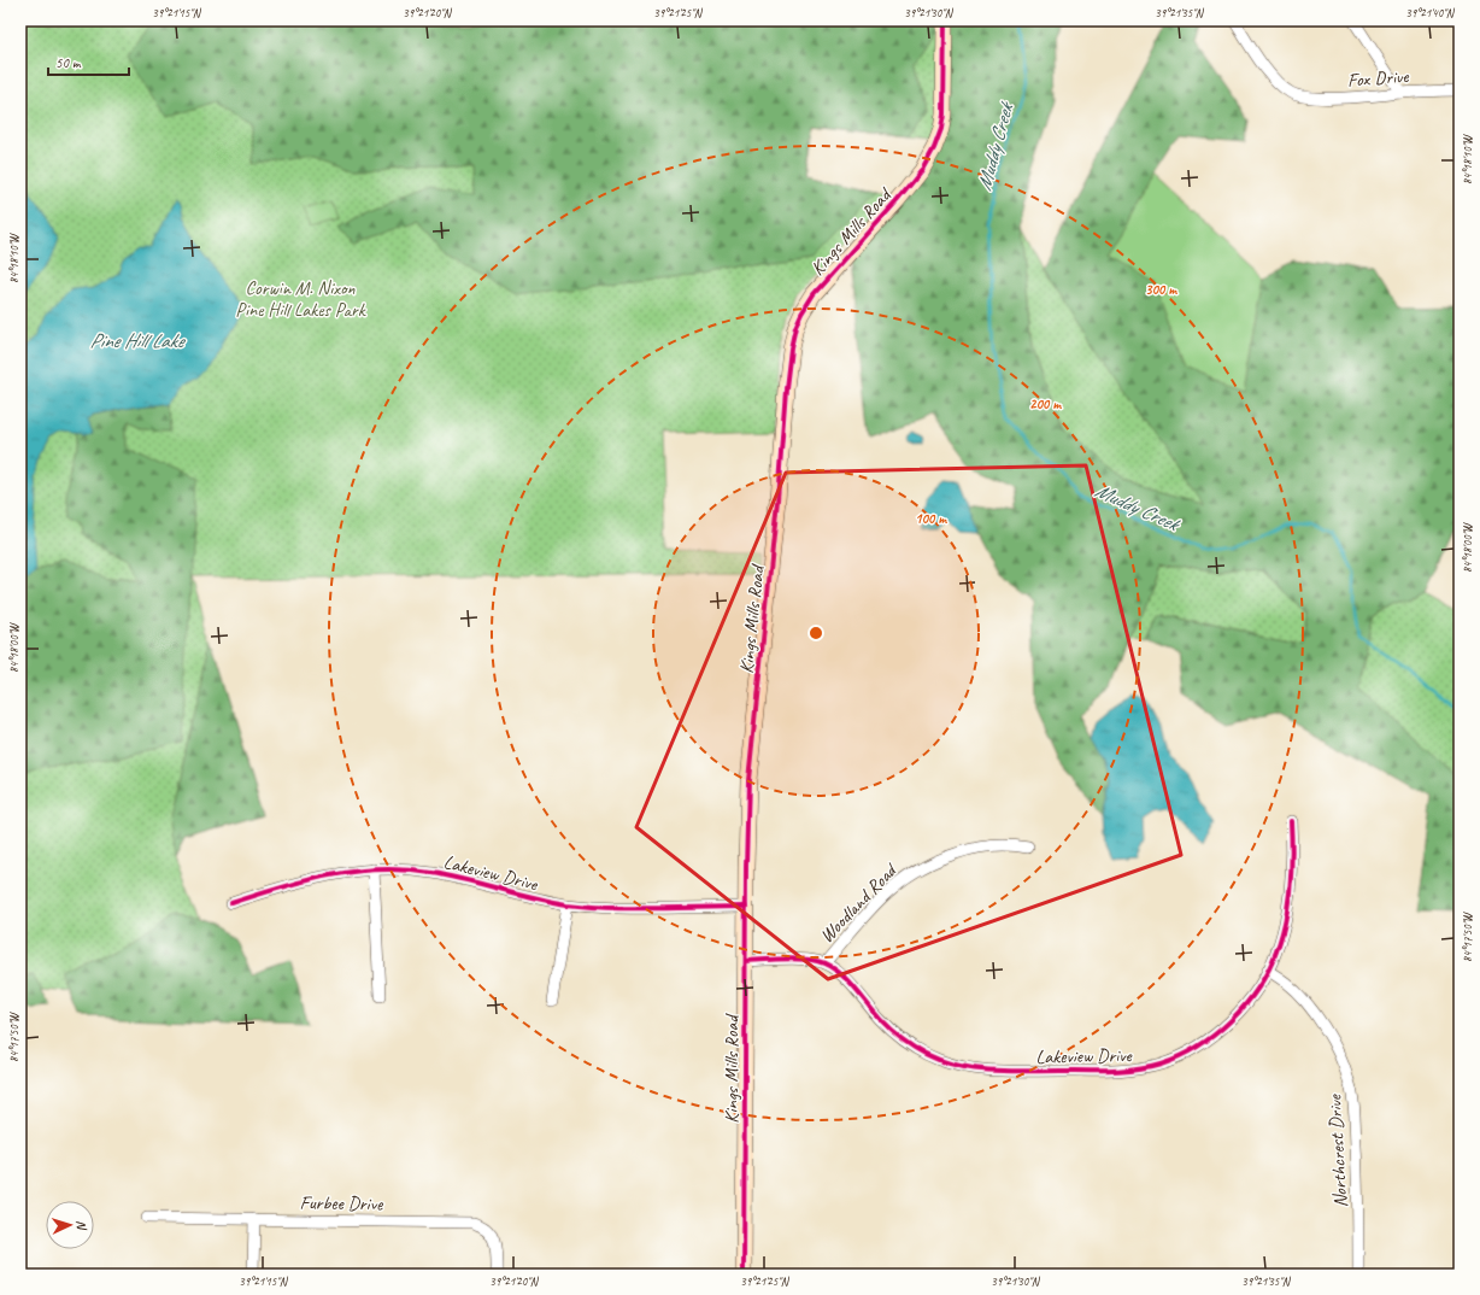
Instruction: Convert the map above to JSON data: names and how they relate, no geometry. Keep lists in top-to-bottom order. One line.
{"streets":{"street":["Fox Drive","Kings Mills Road","Lakeview Drive","Woodland Road","Northcrest Drive","Furbee Drive"]},"crossings":[["Kings Mills Road","Lakeview Drive"],["Lakeview Drive","Woodland Road"],["Lakeview Drive","Northcrest Drive"]],"water":["Muddy Creek","Pine Hill Lake"],"parks":["Corwin M. Nixon Pine Hill Lakes Park"],"scale_bar":"50 m","north":"right","coordinates":["39°21'15\"N","39°21'20\"N","39°21'25\"N","39°21'30\"N","39°21'35\"N","39°21'40\"N","84°18'10\"W","84°18'00\"W","84°17'50\"W"],"rings":["300 m","200 m","100 m"]}
